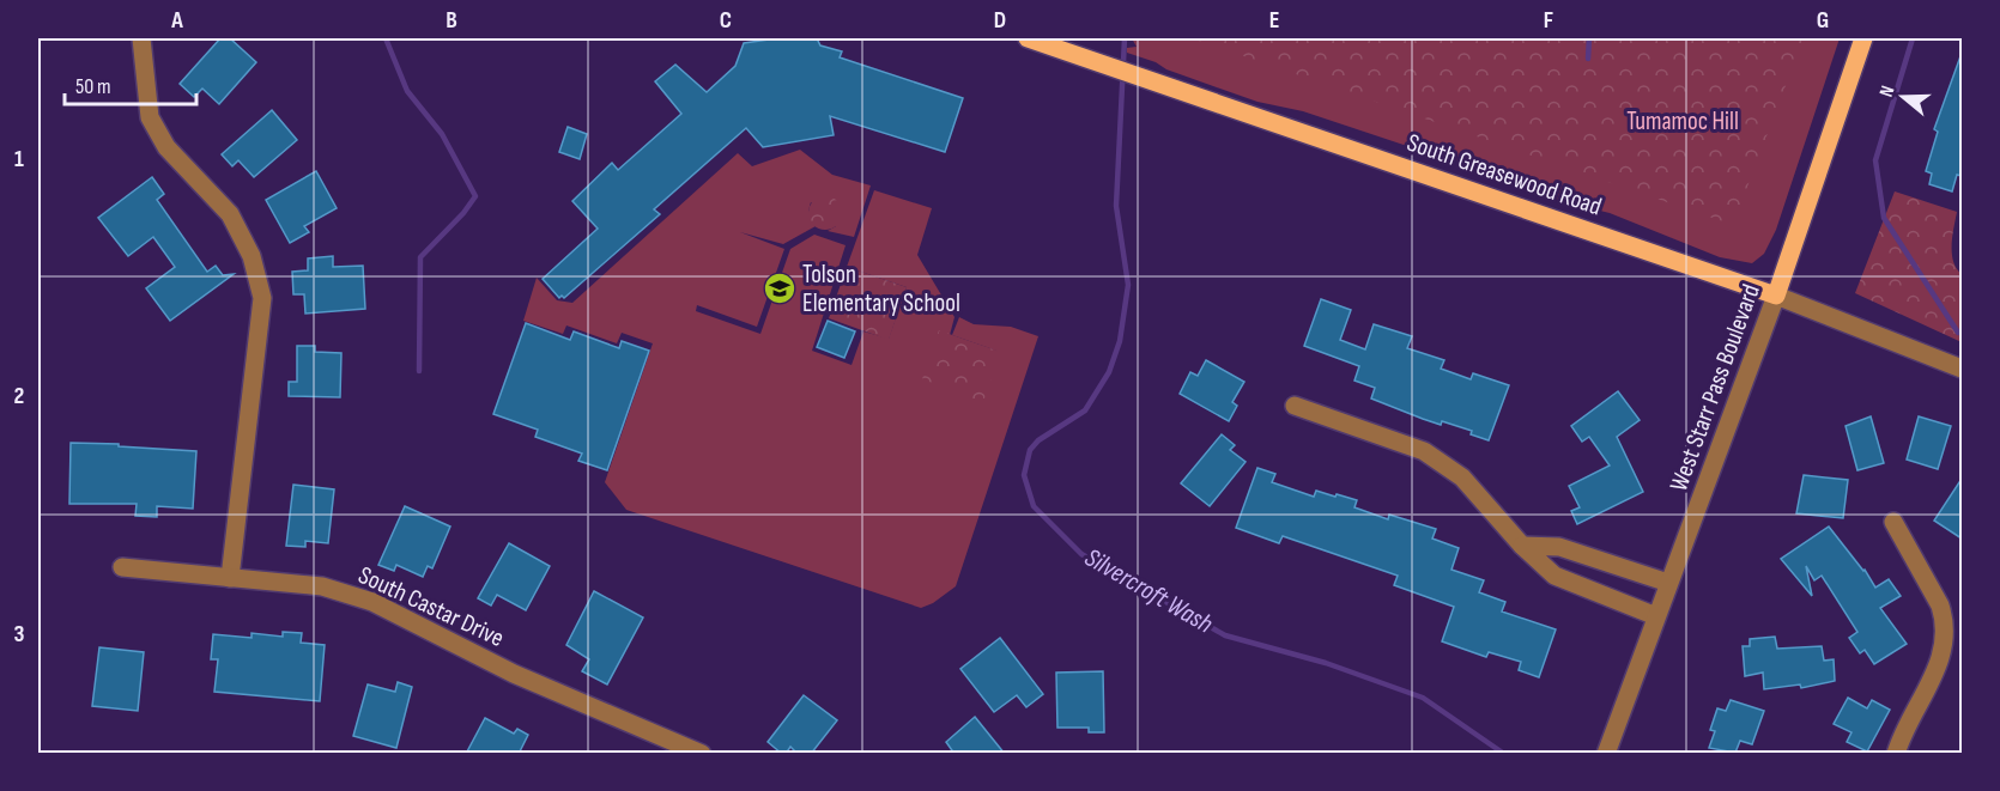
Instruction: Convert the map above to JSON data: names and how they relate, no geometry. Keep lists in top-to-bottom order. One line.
{"streets":{"main road":["South Greasewood Road","West Starr Pass Boulevard"],"street":["South Castar Drive"]},"crossings":[["South Greasewood Road","West Starr Pass Boulevard"]],"water":["Silvercroft Wash"],"parks":["Tumamoc Hill"],"places":{"school or university":["Tolson Elementary School"]},"scale_bar":"50 m","north":"left","grid":{"columns":["A","B","C","D","E","F","G"],"rows":["1","2","3"]}}
